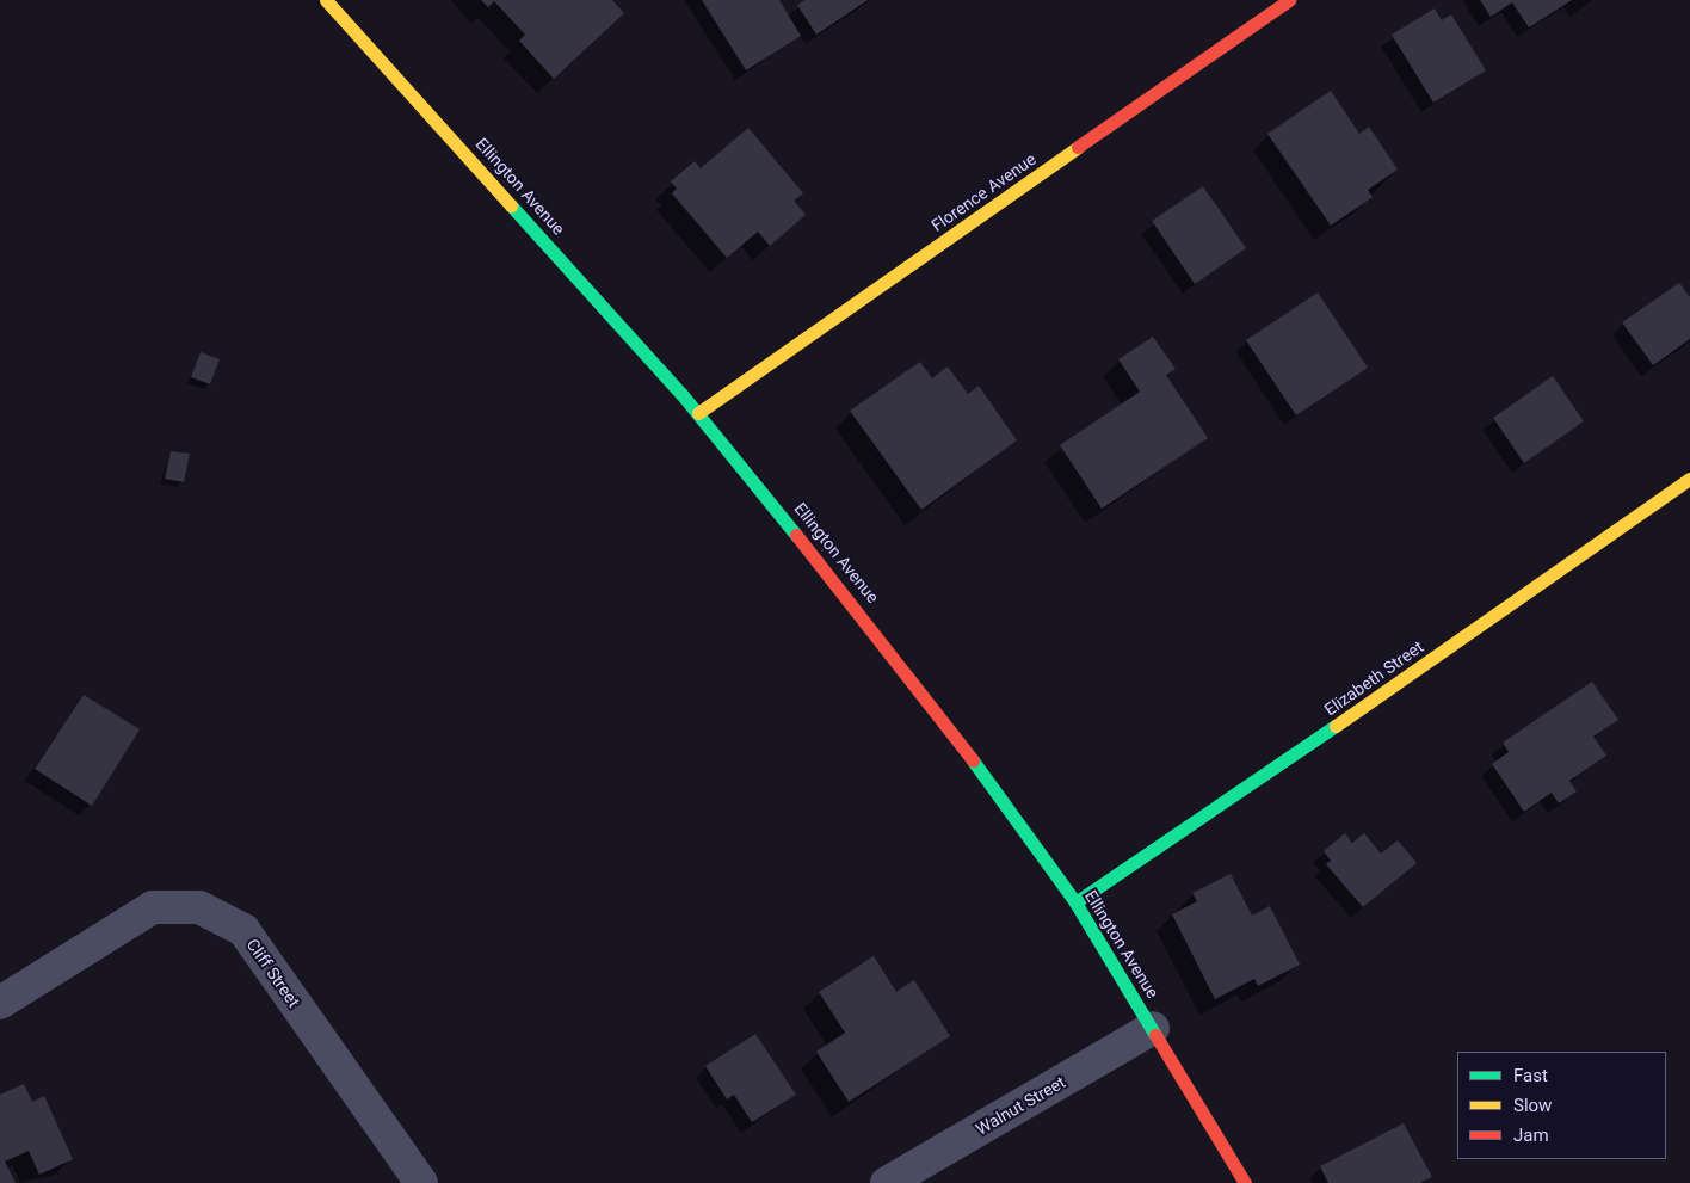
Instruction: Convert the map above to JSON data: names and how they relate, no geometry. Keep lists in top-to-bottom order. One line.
{"streets":{"street":["Ellington Avenue","Florence Avenue","Elizabeth Street","Cliff Street","Walnut Street"]},"crossings":[["Ellington Avenue","Florence Avenue"],["Ellington Avenue","Elizabeth Street"],["Ellington Avenue","Walnut Street"]],"legend":["Fast","Slow","Jam"]}
